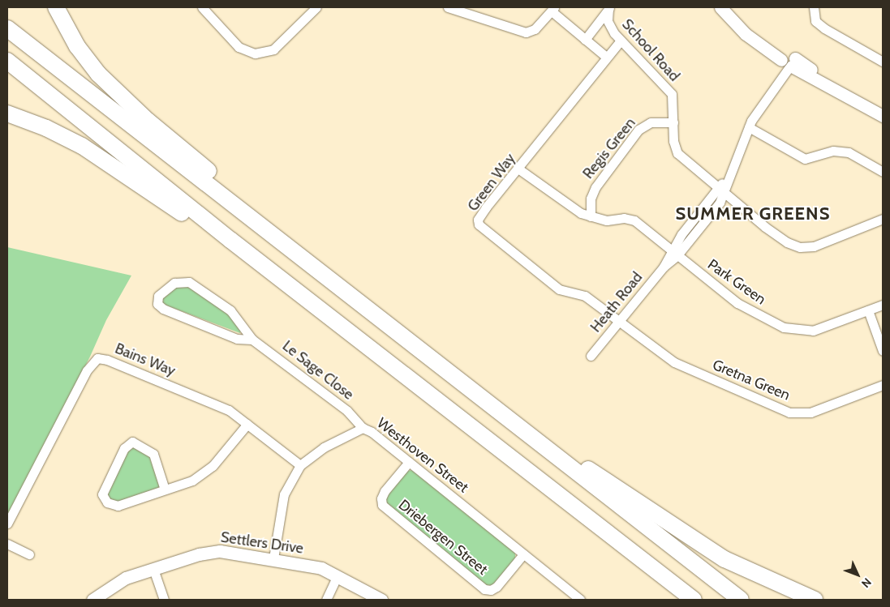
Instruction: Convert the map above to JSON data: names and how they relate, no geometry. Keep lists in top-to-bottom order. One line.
{"streets":{"street":["School Road","Regis Green","Green Way","Park Green","Heath Road","Bains Way","Le Sage Close","Gretna Green","Westhoven Street","Driebergen Street","Settlers Drive"]},"crossings":[["School Road","Regis Green"],["School Road","Green Way"],["School Road","Heath Road"],["Regis Green","Park Green"],["Green Way","Park Green"],["Green Way","Heath Road"],["Green Way","Gretna Green"],["Park Green","Heath Road"],["Heath Road","Gretna Green"],["Bains Way","Westhoven Street"],["Le Sage Close","Westhoven Street"],["Westhoven Street","Driebergen Street"],["Westhoven Street","Settlers Drive"]],"districts":["SUMMER GREENS"],"north":"bottom right"}
